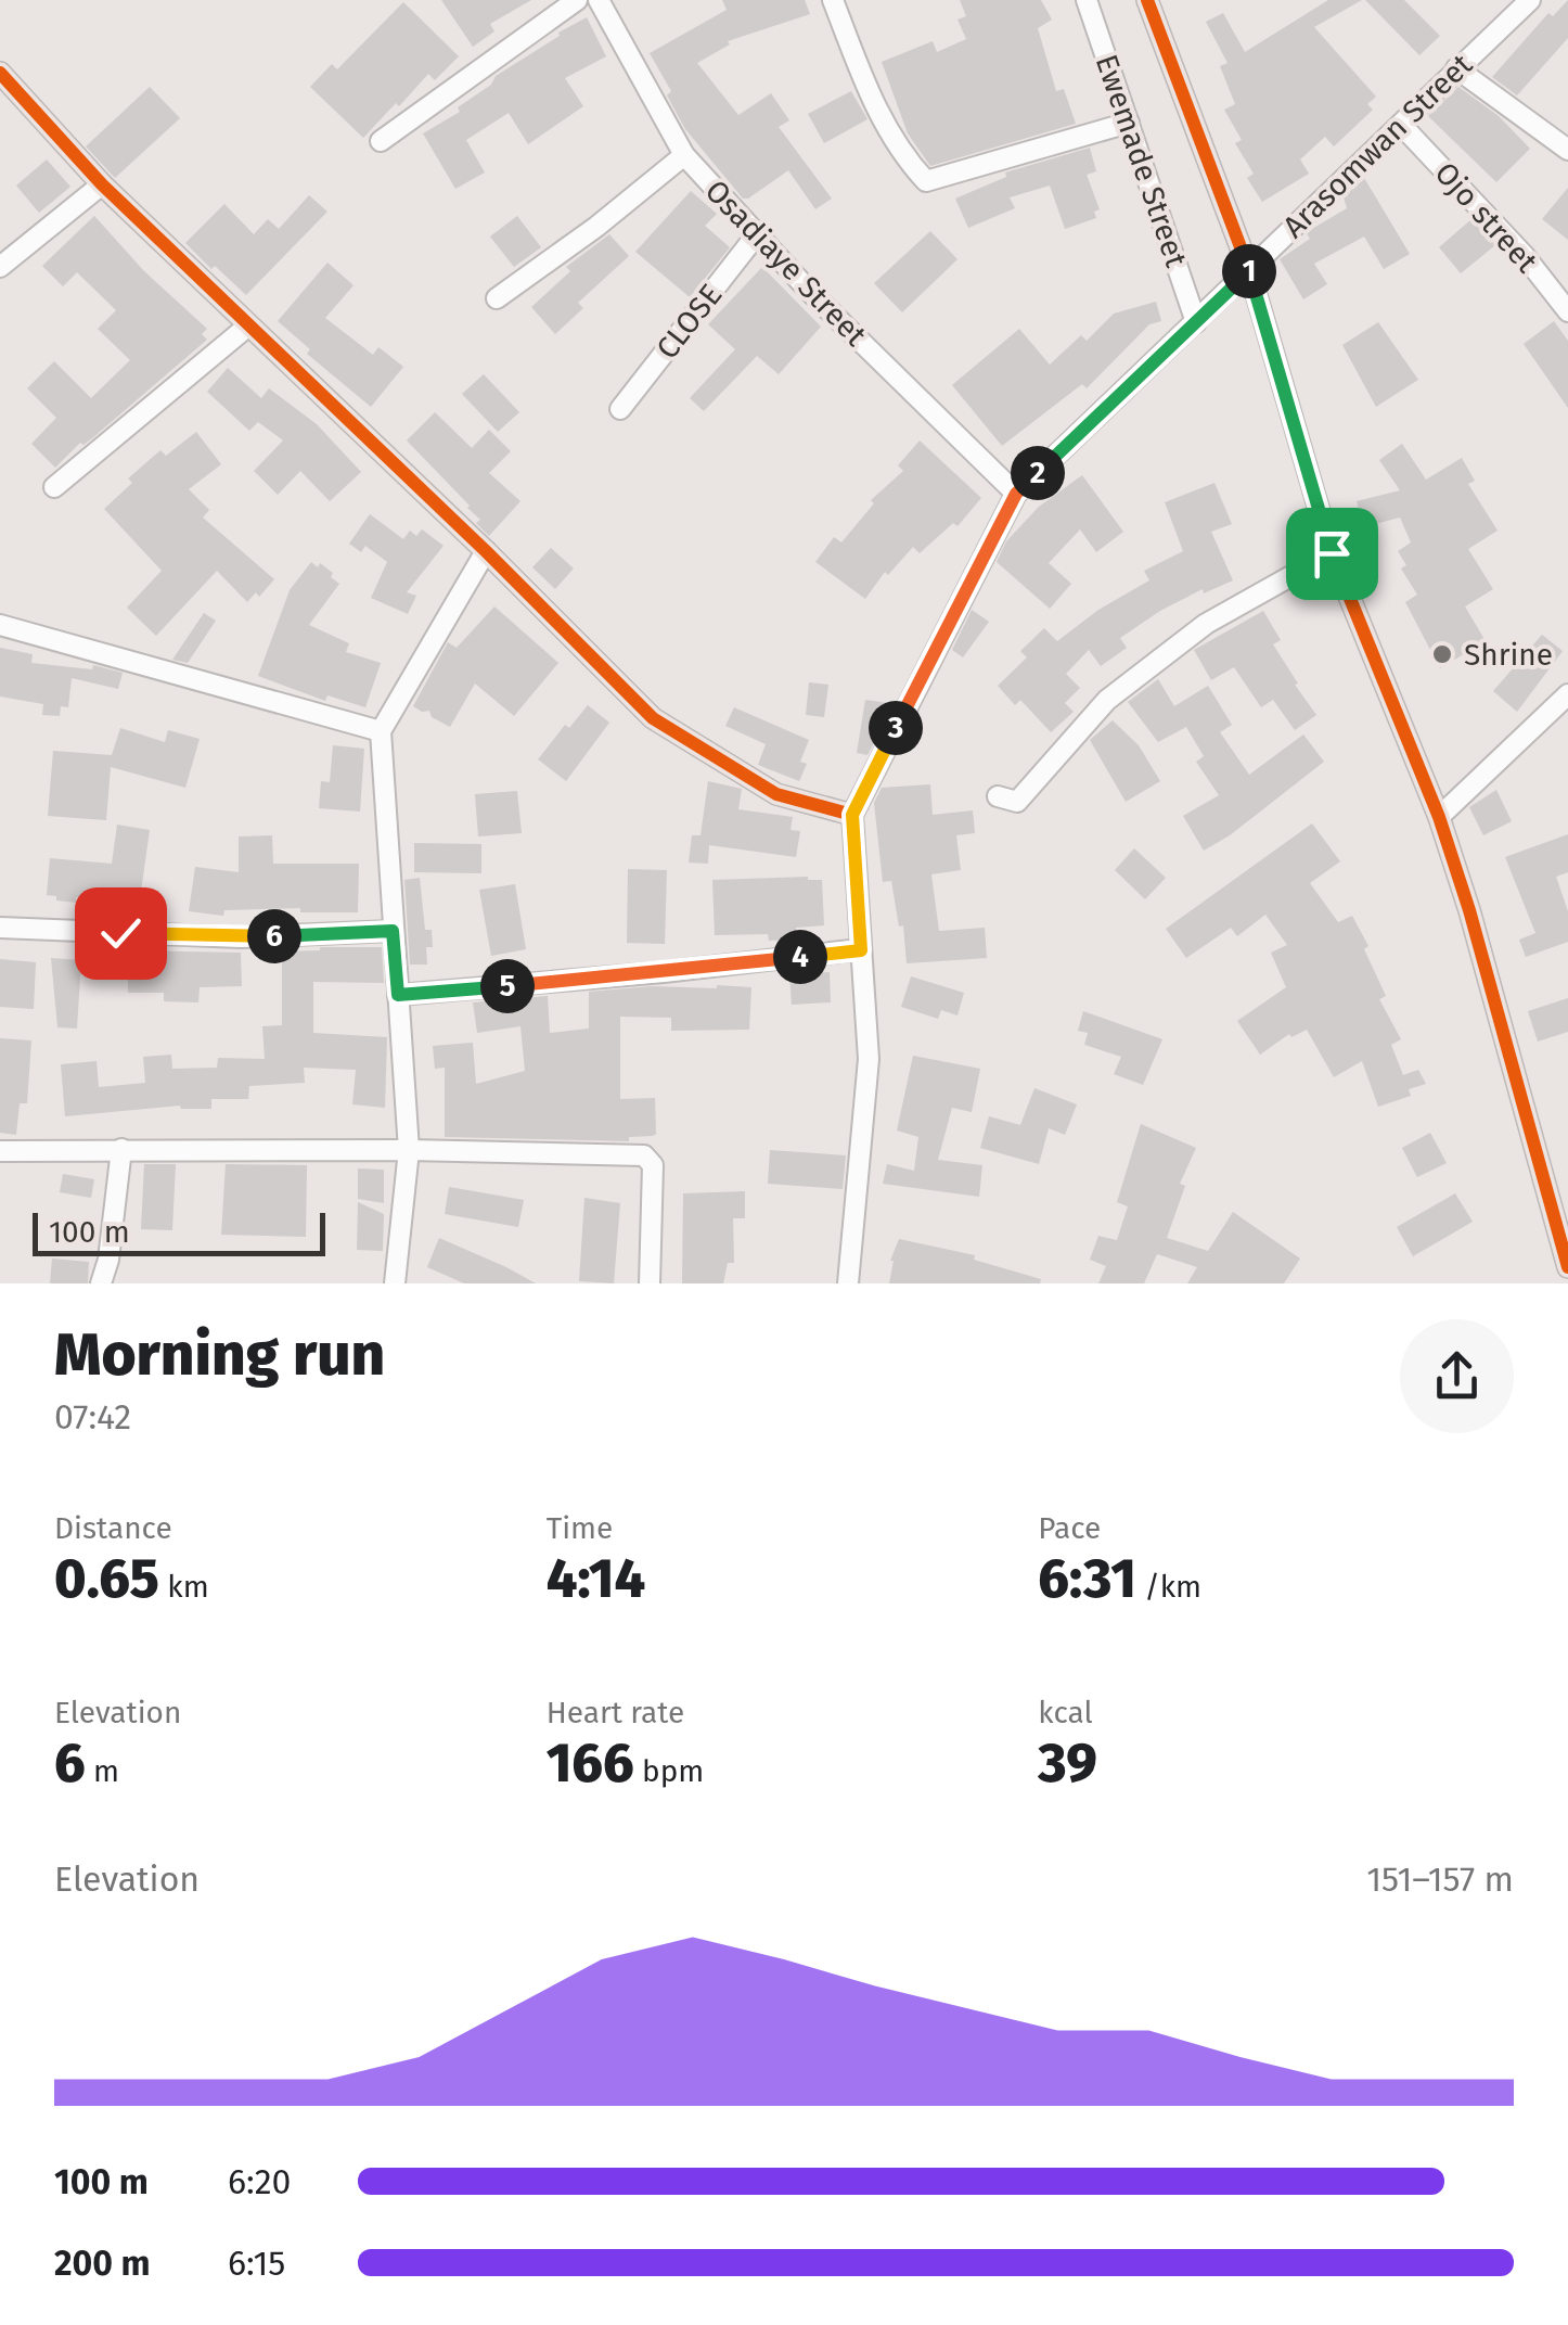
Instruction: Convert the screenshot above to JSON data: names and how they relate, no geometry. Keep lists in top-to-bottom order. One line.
{"streets":{"street":["Arasomwan Street","Ewemade Street","Ojo street","Osadiaye Street","CLOSE"]},"crossings":[["Arasomwan Street","Ewemade Street"],["Arasomwan Street","Ojo street"],["Arasomwan Street","Osadiaye Street"],["Osadiaye Street","CLOSE"]],"places":["Shrine"],"scale_bar":"100 m","page":{"pins":["1","2","3","6","4","5"],"scale":"100 m","heading":["Morning run","07:42"],"stats":[["Distance","0.65 km"],["Time","4:14"],["Pace","6:31 /km"],["Elevation","6 m"],["Heart rate","166 bpm"],["kcal","39"]],"chart":["Elevation","151–157 m"],"list":[{"name":"100 m","note":"6:20"},{"name":"200 m","note":"6:15"}]}}
